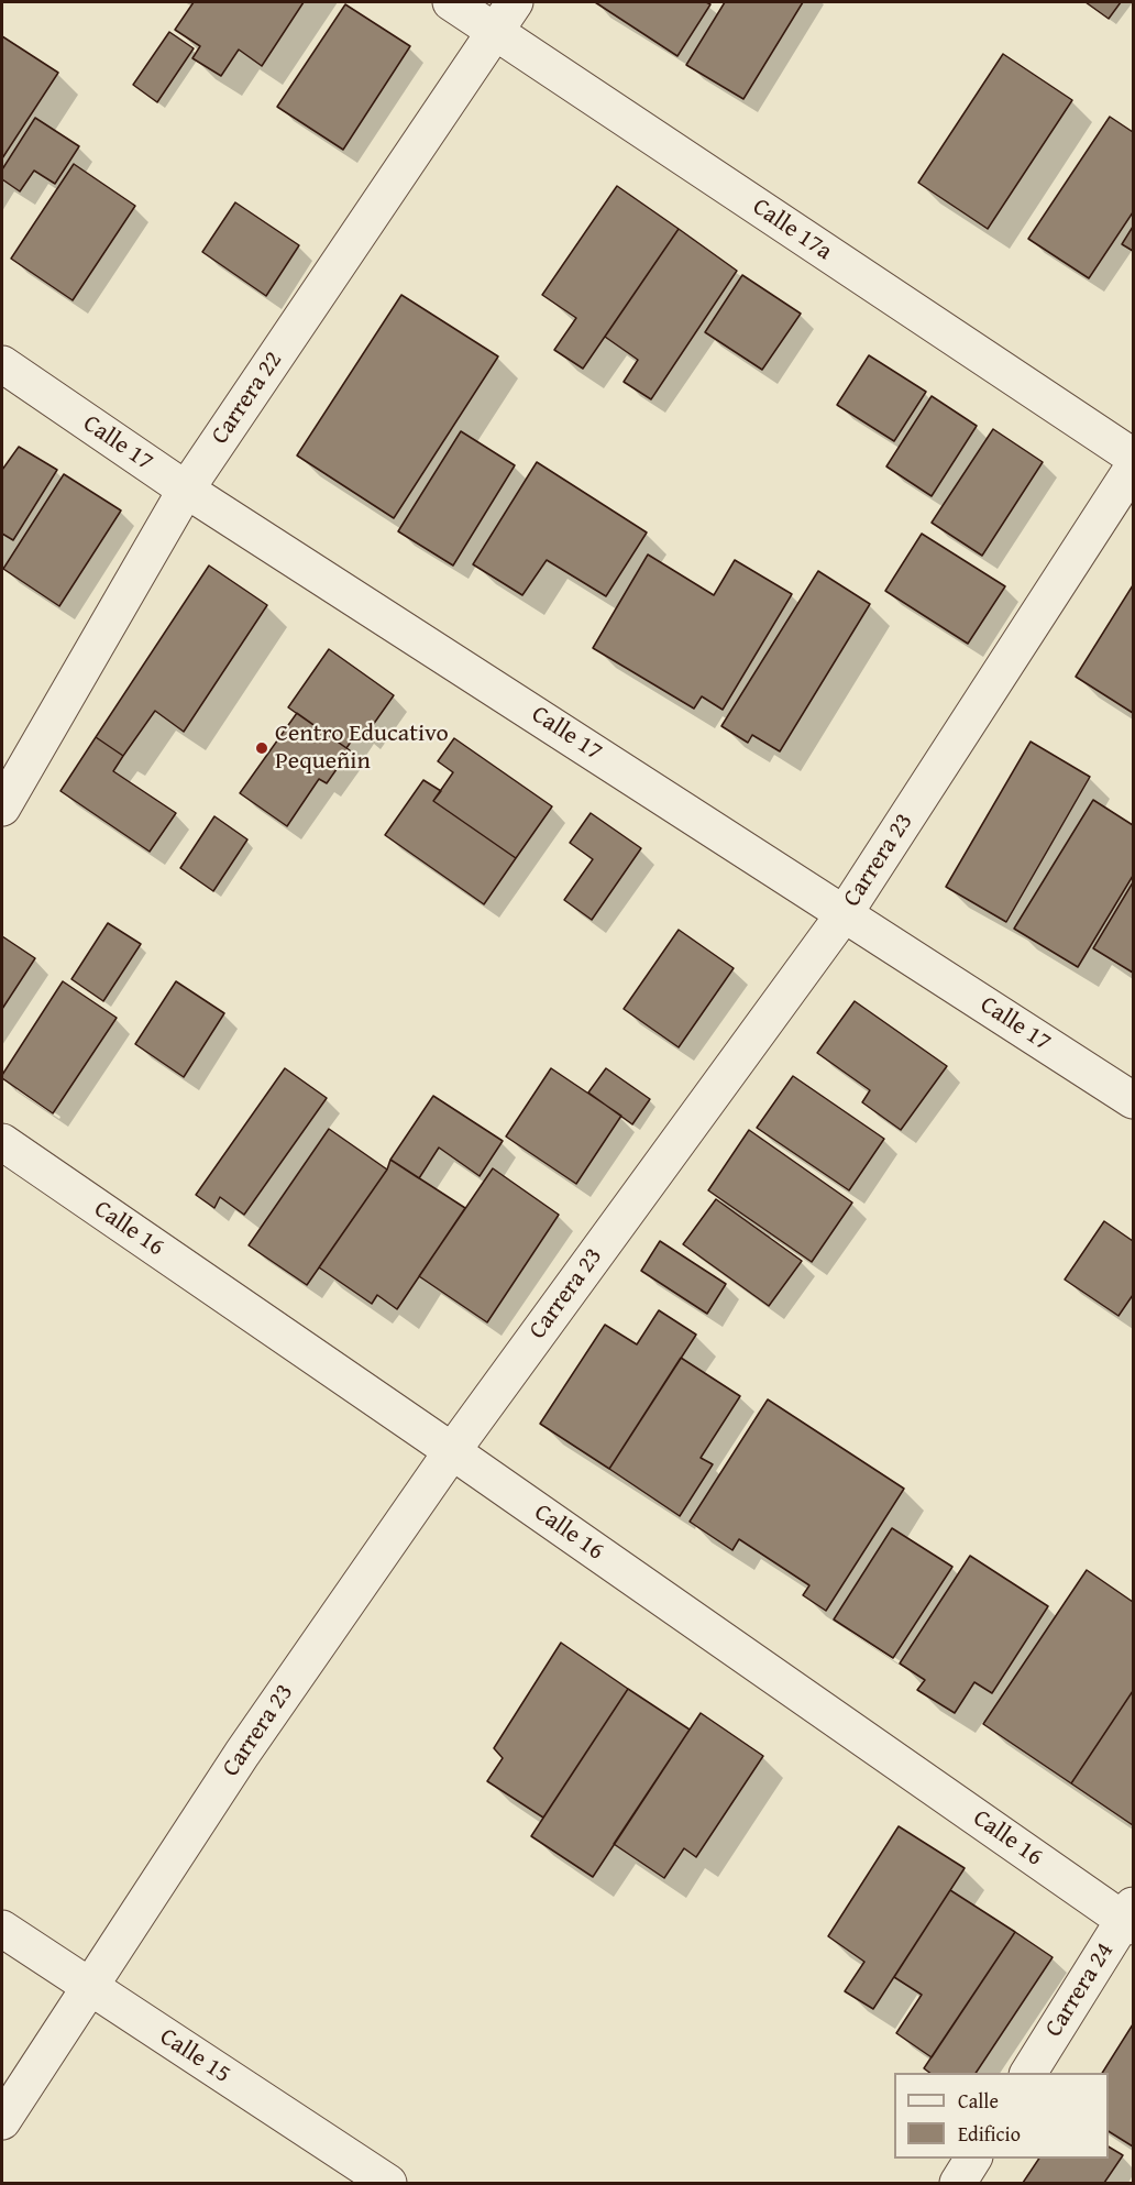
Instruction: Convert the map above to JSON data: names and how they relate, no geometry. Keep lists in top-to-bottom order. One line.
{"streets":{"street":["Calle 17a","Carrera 22","Calle 17","Carrera 23","Calle 16","Carrera 24","Calle 15"]},"crossings":[["Calle 17a","Carrera 22"],["Carrera 22","Calle 17"],["Calle 17","Carrera 23"],["Carrera 23","Calle 16"],["Carrera 23","Calle 15"],["Calle 16","Carrera 24"]],"places":["Centro Educativo Pequeñin"],"legend":["Calle","Edificio"]}
